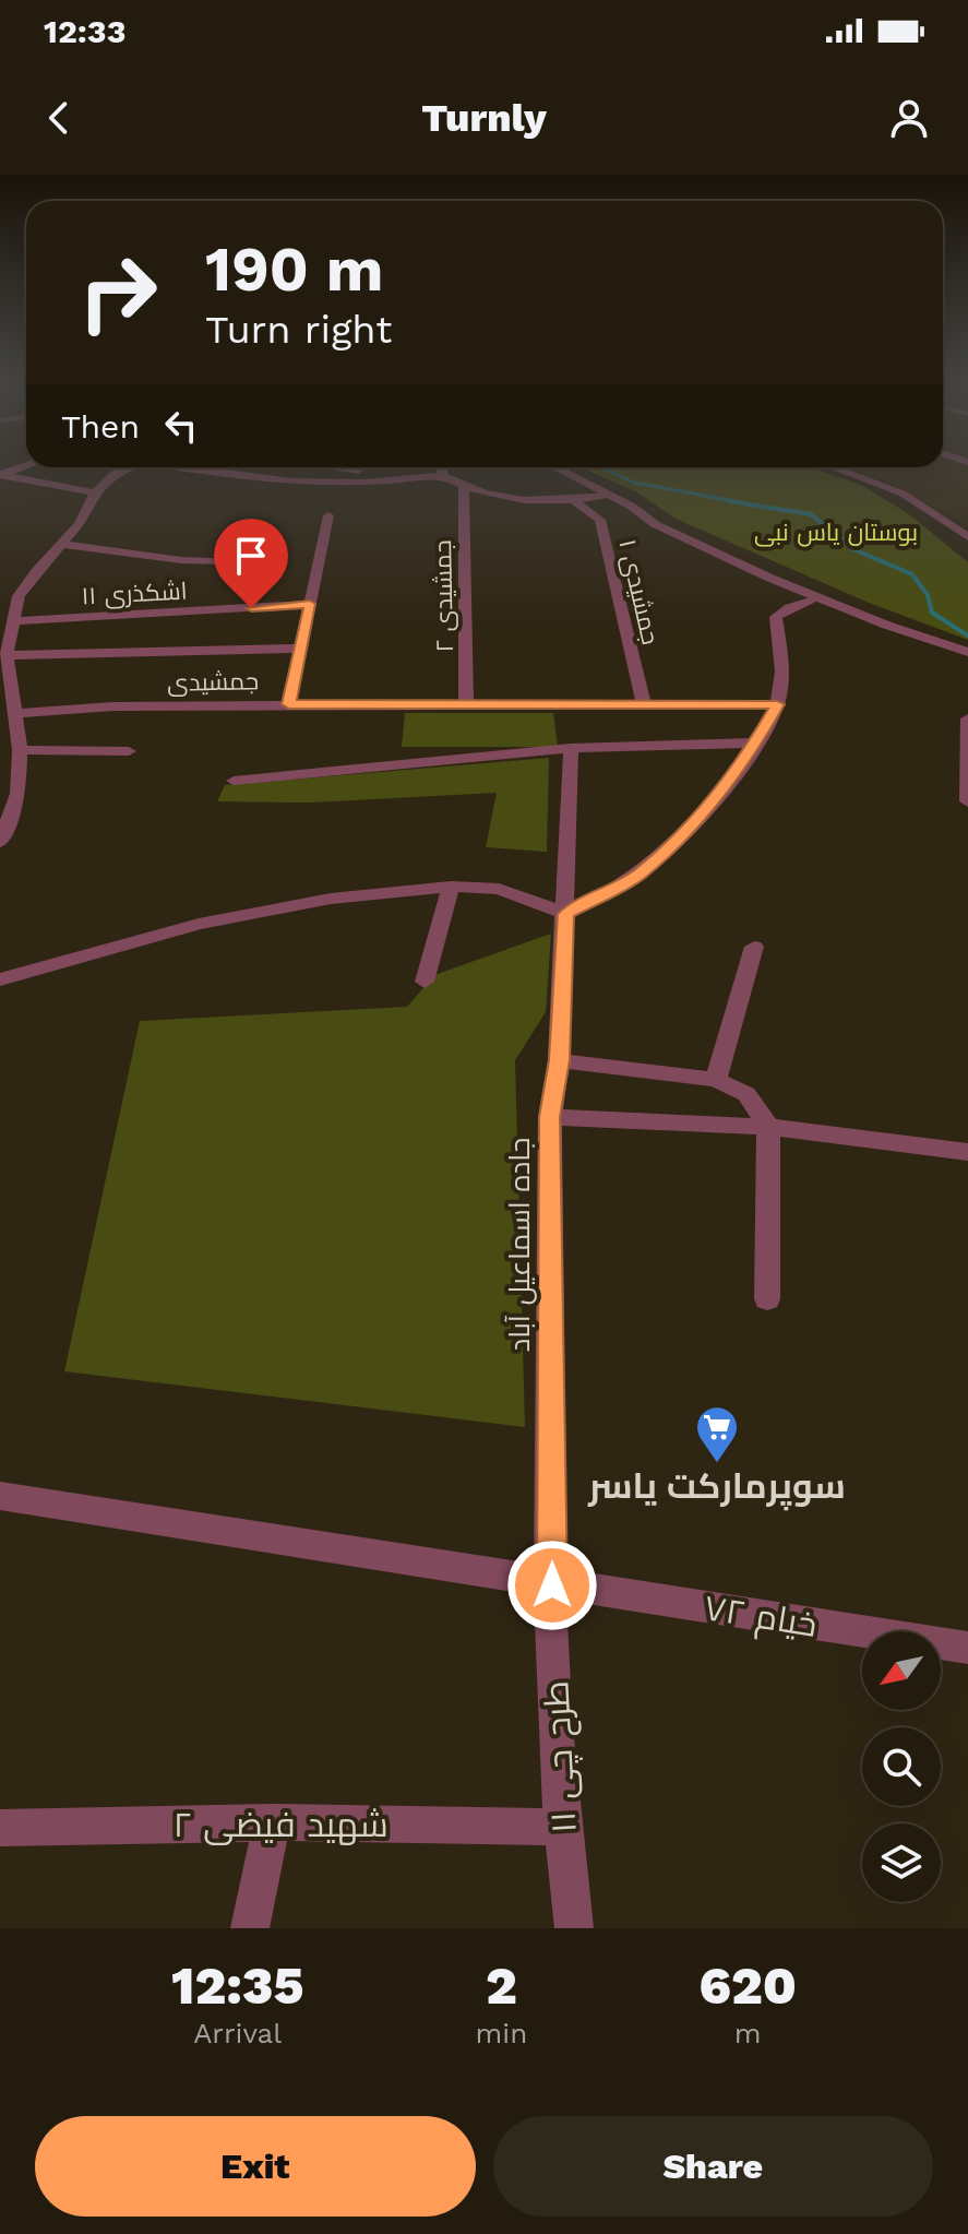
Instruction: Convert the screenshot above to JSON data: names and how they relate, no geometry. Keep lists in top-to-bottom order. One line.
{"streets":{"street":["جمشیدی ۱","اشکذری ۱۱","جمشیدی ۲","جمشیدی","جاده اسماعیل آباد","خیام ۷۲","طرح چی ۱۱","شهید فیضی ۲"]},"crossings":[["جمشیدی ۱","جمشیدی"],["جمشیدی ۲","جمشیدی"],["جاده اسماعیل آباد","خیام ۷۲"],["جاده اسماعیل آباد","طرح چی ۱۱"],["خیام ۷۲","طرح چی ۱۱"],["طرح چی ۱۱","شهید فیضی ۲"]],"parks":["بوستان یاس نبی"],"places":{"supermarket":["سوپرمارکت یاسر"]},"north":"bottom left","page":{"status":"12:33","header":"Turnly","turn":["190 m","Turn right"],"then":"Then","eta":["12:35","Arrival","2","min","620","m"],"buttons":["Exit","Share"]}}
